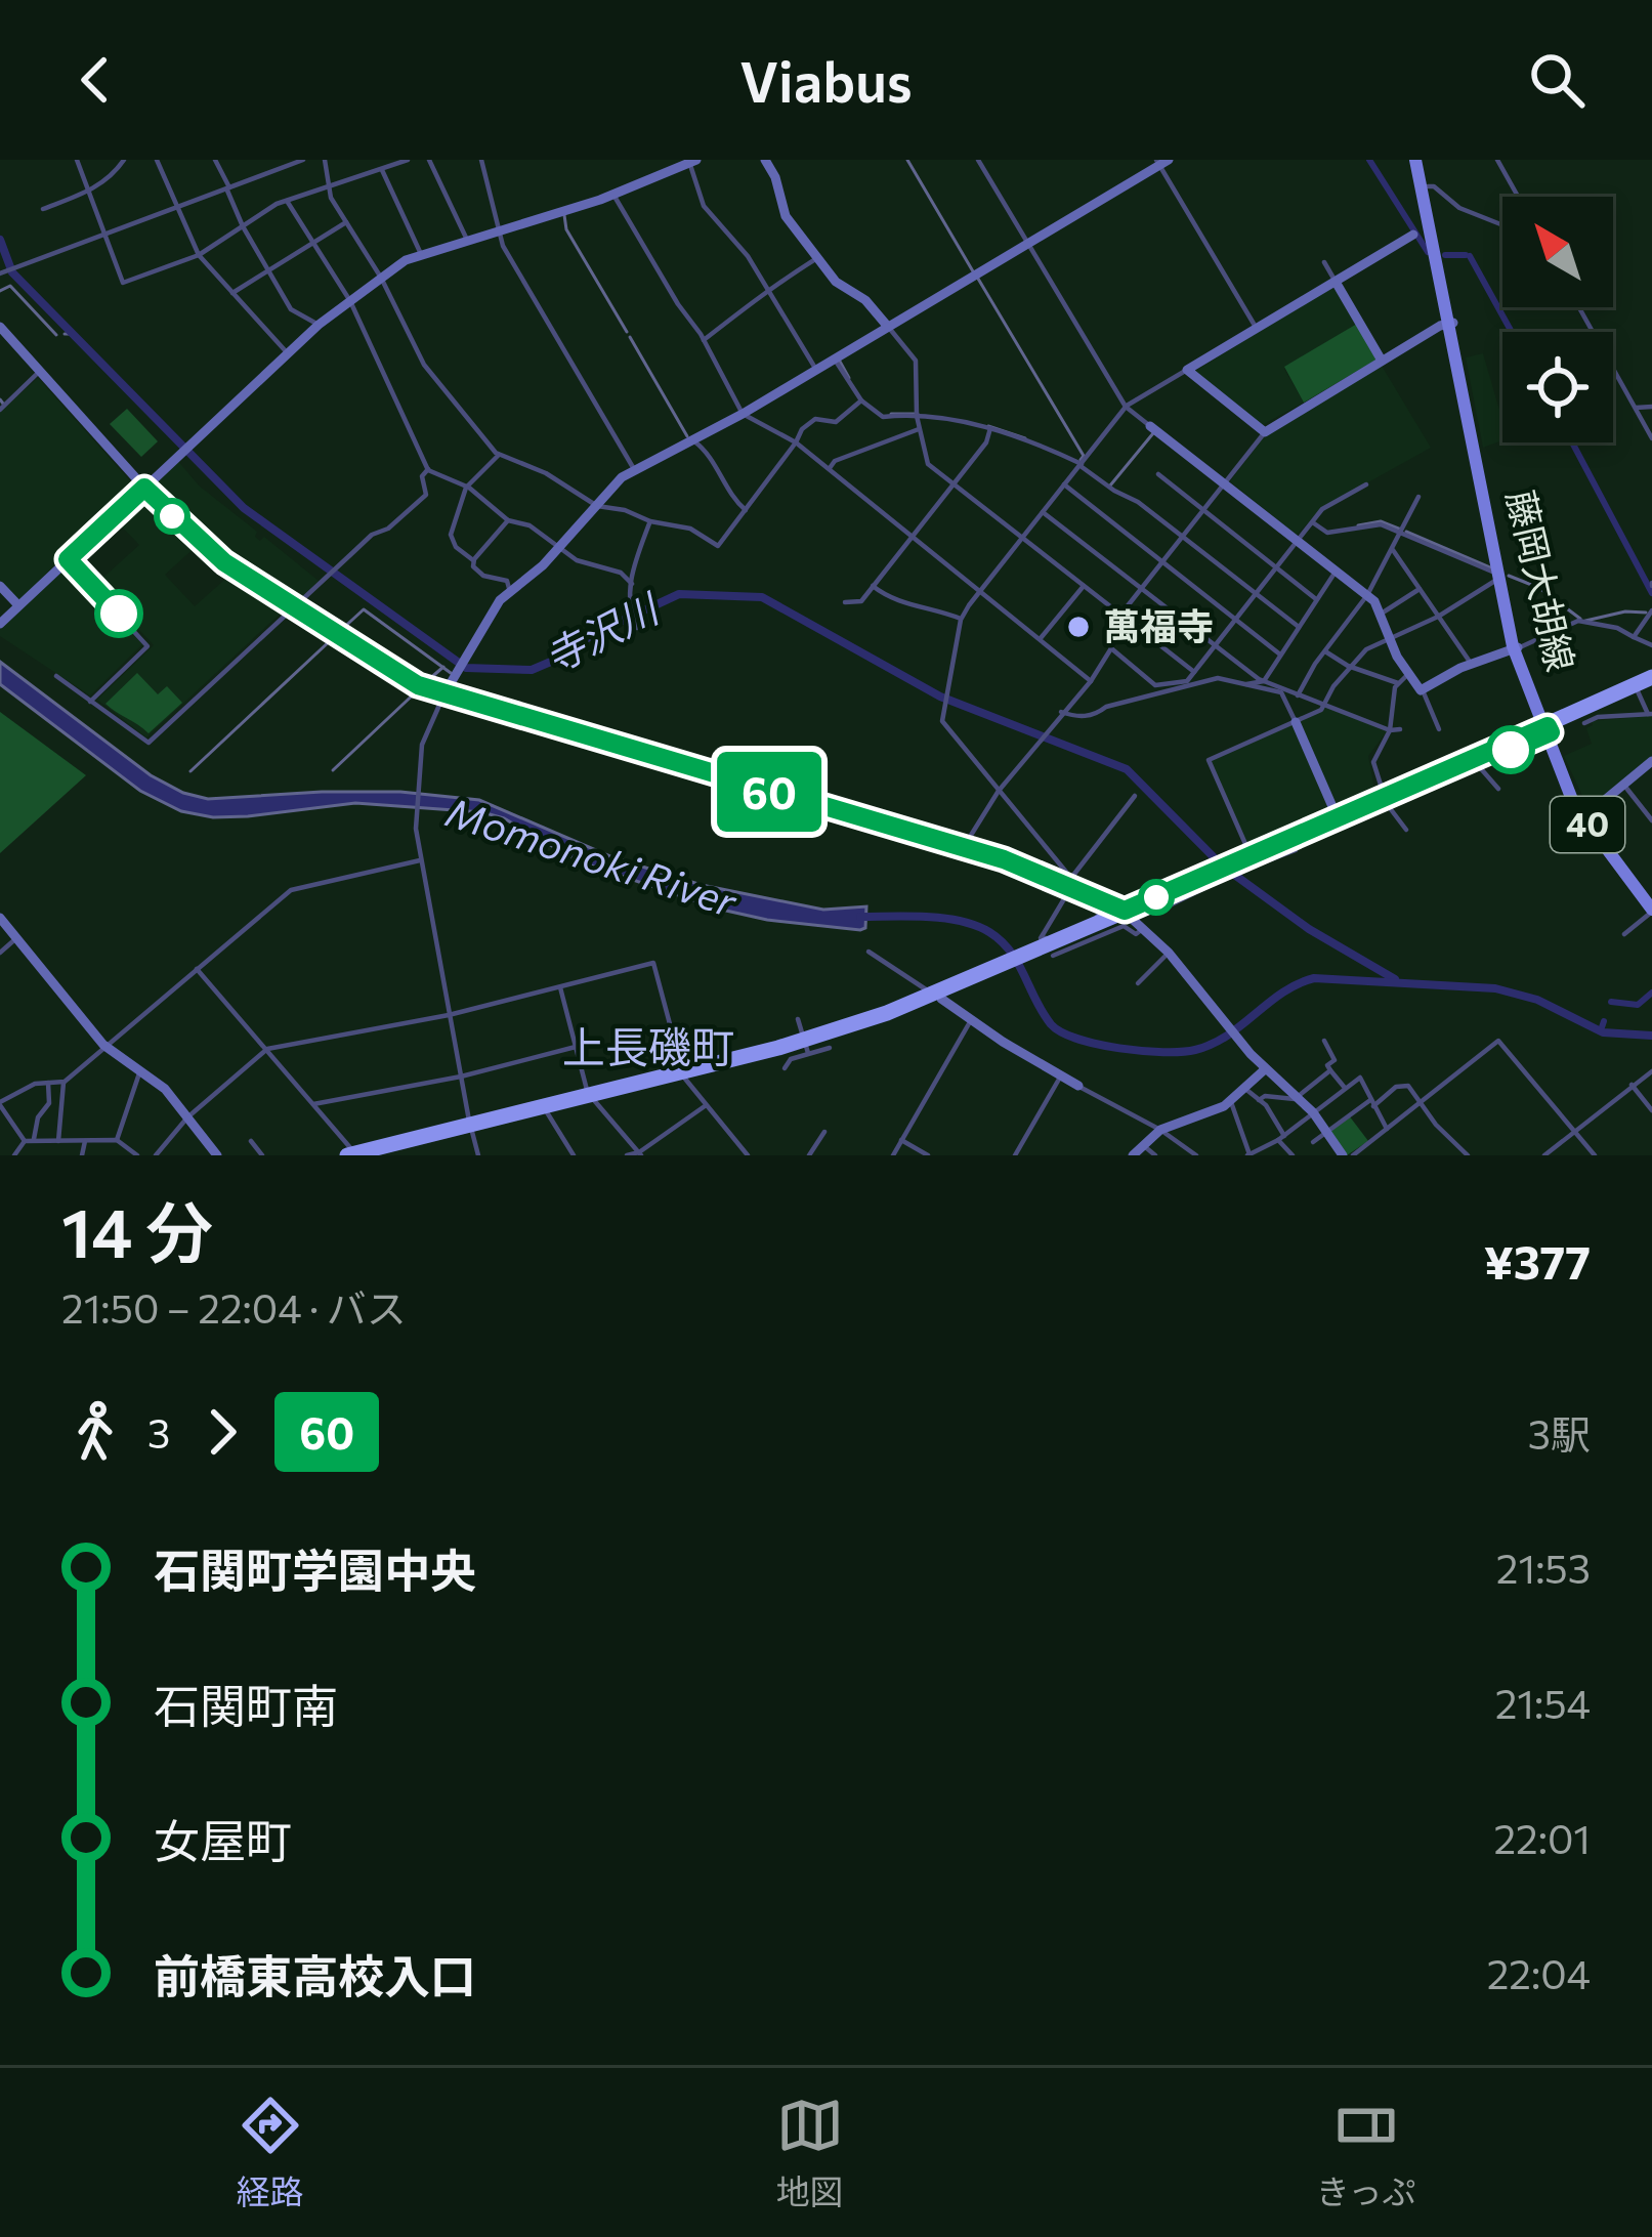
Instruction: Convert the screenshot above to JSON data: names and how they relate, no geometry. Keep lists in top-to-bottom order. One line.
{"streets":{"main road":["藤岡大胡線","40"]},"crossings":[["藤岡大胡線","40"]],"districts":["上長磯町"],"water":["寺沢川","Momonoki River"],"places":["萬福寺"],"lines":["bus line 60"],"north":"top left","page":{"header":"Viabus","on_map":"60","heading":["14 分","21:50 – 22:04 · バス","¥377"],"legs":["3","60","3駅"],"list":[{"name":"石関町学園中央","value":"21:53"},{"name":"石関町南","value":"21:54"},{"name":"女屋町","value":"22:01"},{"name":"前橋東高校入口","value":"22:04"}],"tabs":["経路","地図","きっぷ"]}}
